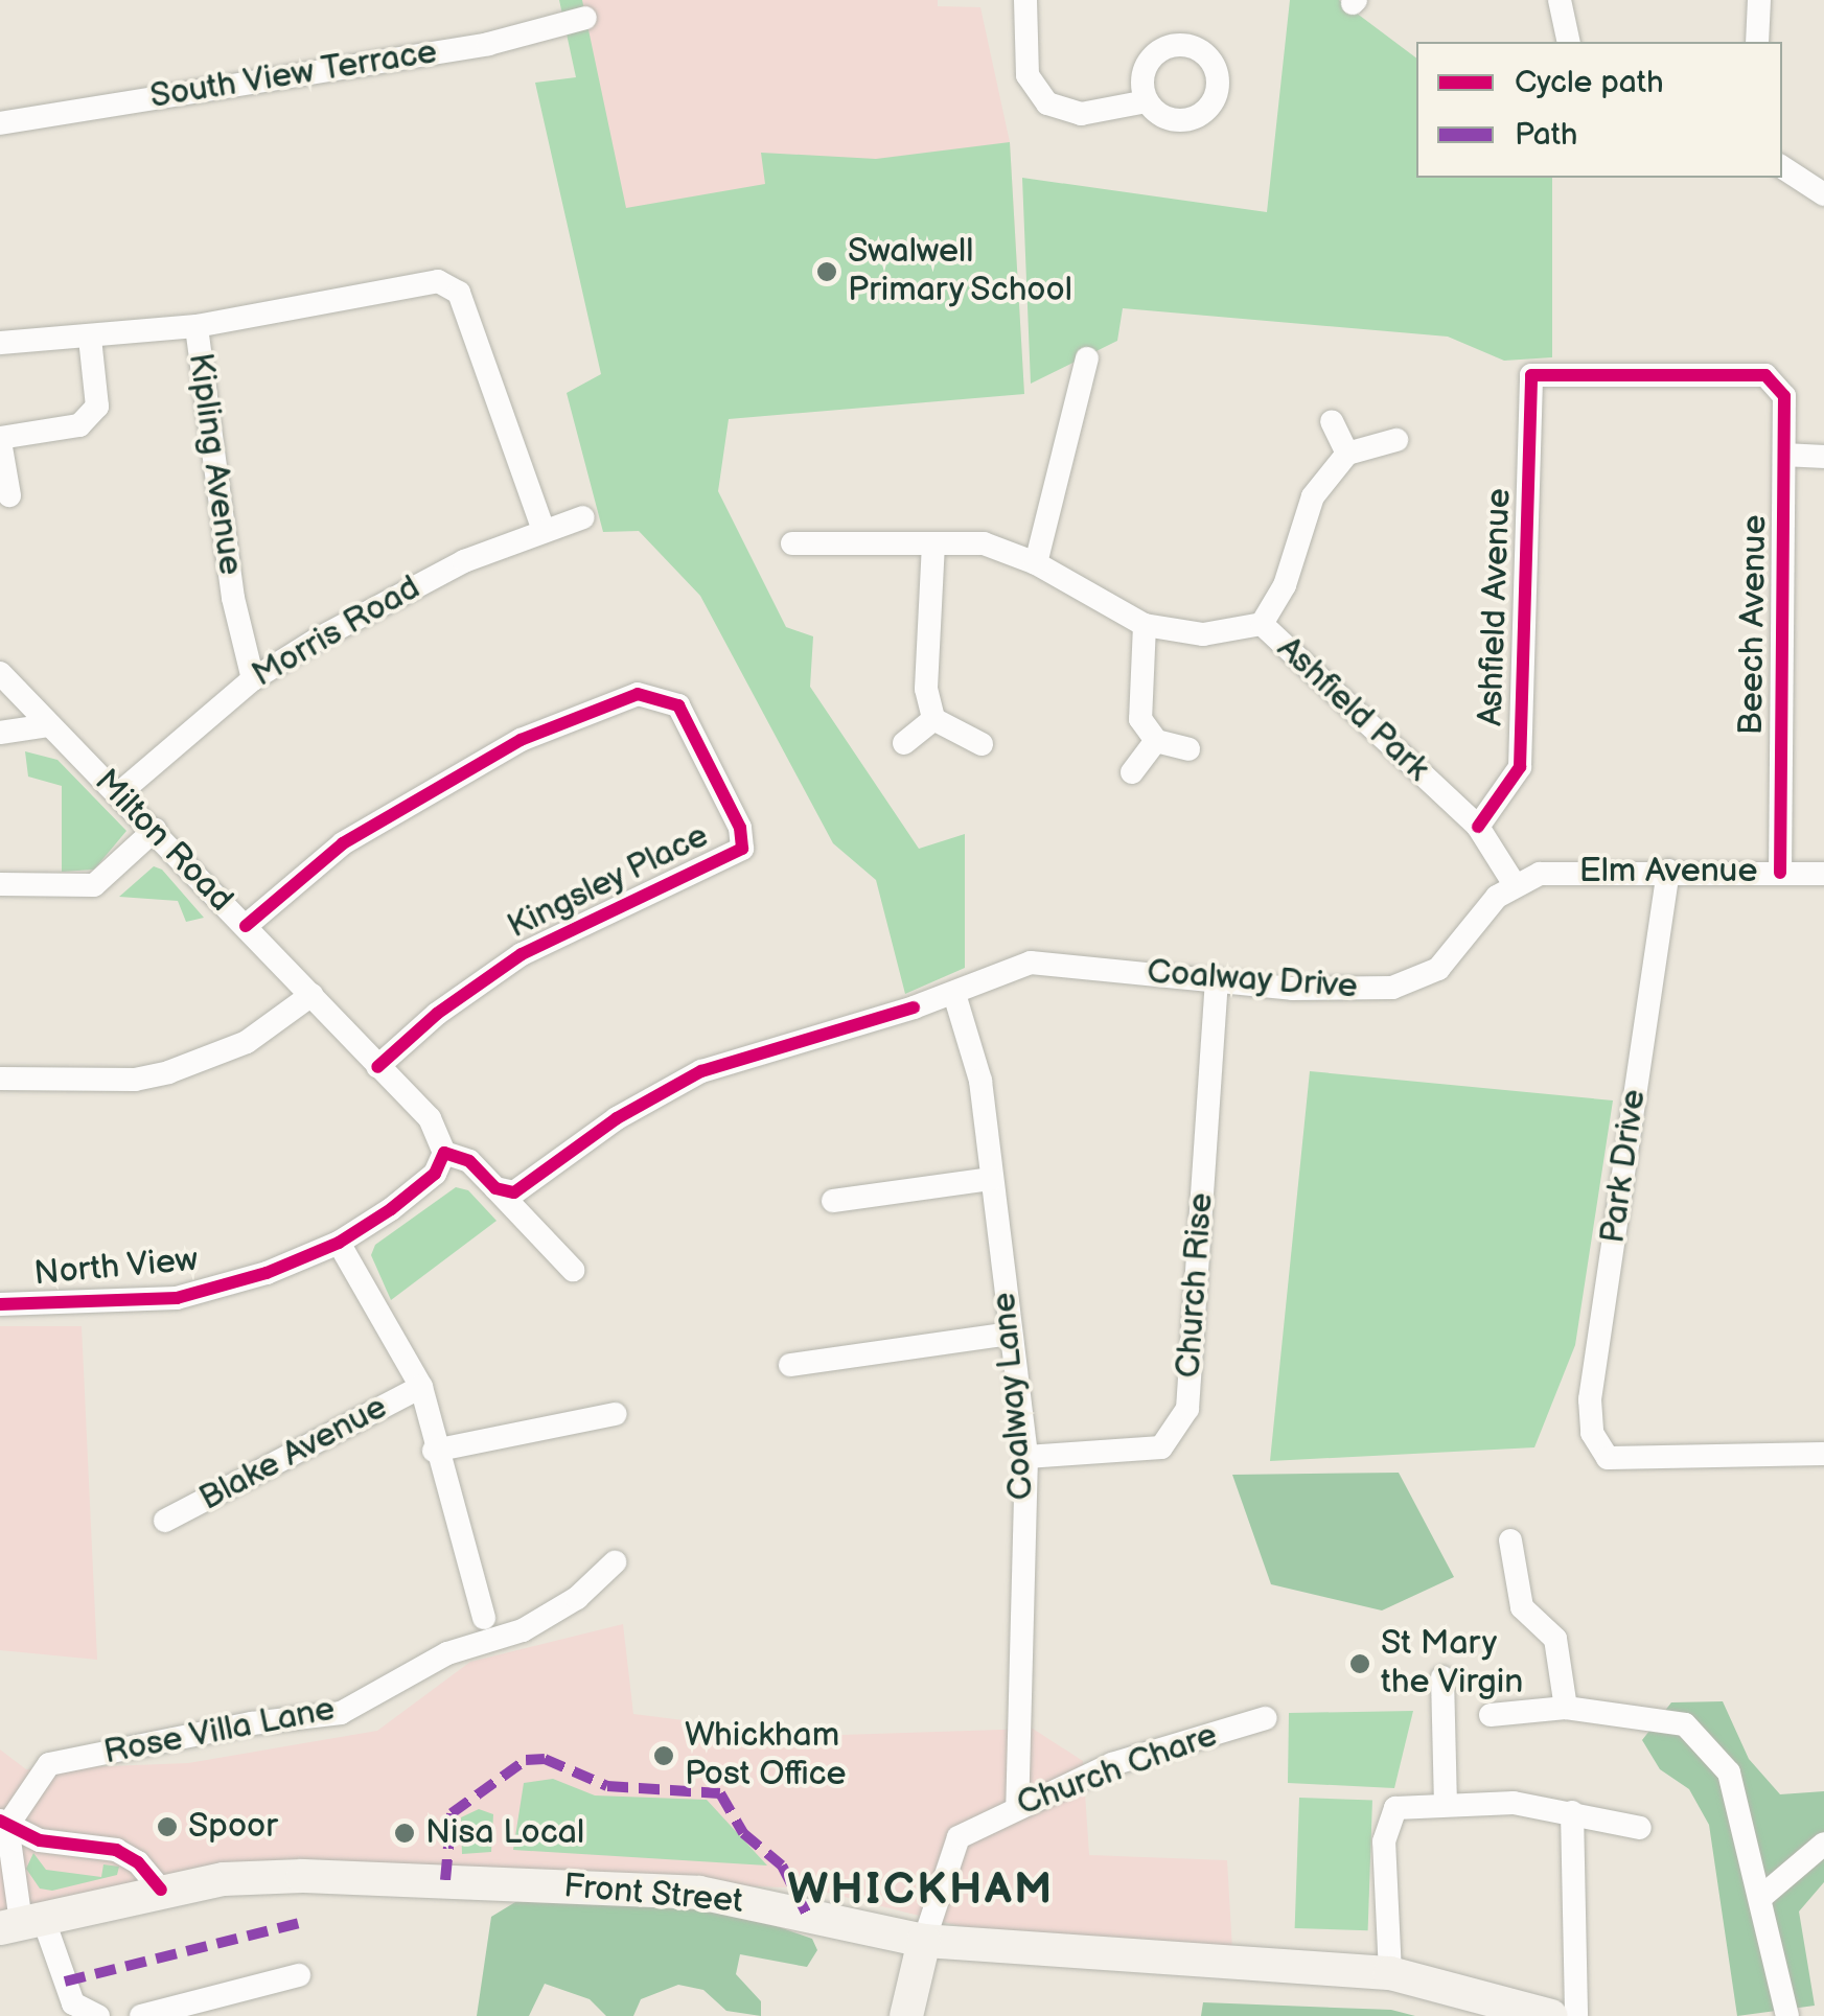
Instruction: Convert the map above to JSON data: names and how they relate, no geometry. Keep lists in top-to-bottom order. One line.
{"streets":{"main road":["Front Street"],"street":["South View Terrace","Kipling Avenue","Ashfield Avenue","Beech Avenue","Morris Road","Ashfield Park","Milton Road","Elm Avenue","Kingsley Place","Coalway Drive","Park Drive","North View","Church Rise","Coalway Lane","Blake Avenue","Rose Villa Lane","Church Chare"]},"crossings":[["Kipling Avenue","Morris Road"],["Ashfield Avenue","Beech Avenue"],["Ashfield Avenue","Ashfield Park"],["Beech Avenue","Elm Avenue"],["Morris Road","Milton Road"],["Ashfield Park","Elm Avenue"],["Ashfield Park","Coalway Drive"],["Milton Road","Kingsley Place"],["Milton Road","North View"],["Elm Avenue","Coalway Drive"],["Elm Avenue","Park Drive"],["Coalway Drive","Church Rise"],["Coalway Drive","Coalway Lane"],["Church Rise","Coalway Lane"],["Coalway Lane","Church Chare"],["Church Chare","Front Street"]],"districts":["WHICKHAM"],"places":["Swalwell Primary School","St Mary the Virgin","Whickham Post Office","Spoor","Nisa Local"],"legend":["Cycle path","Path"]}
